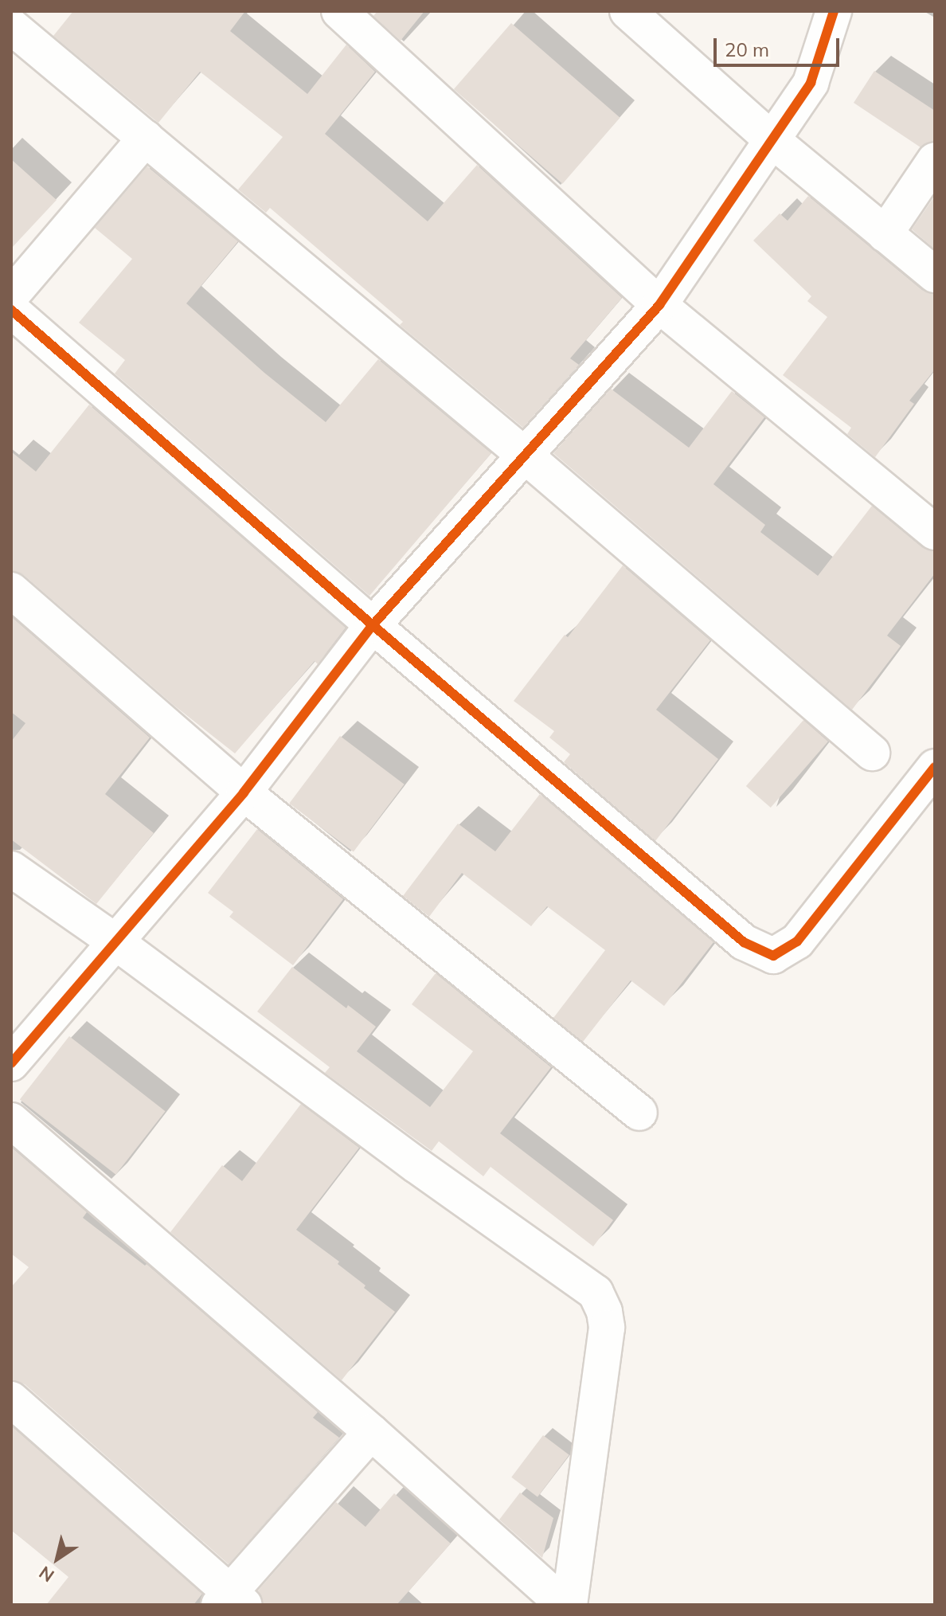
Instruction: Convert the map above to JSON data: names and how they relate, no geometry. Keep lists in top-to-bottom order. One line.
{"scale_bar":"20 m","north":"bottom left"}
